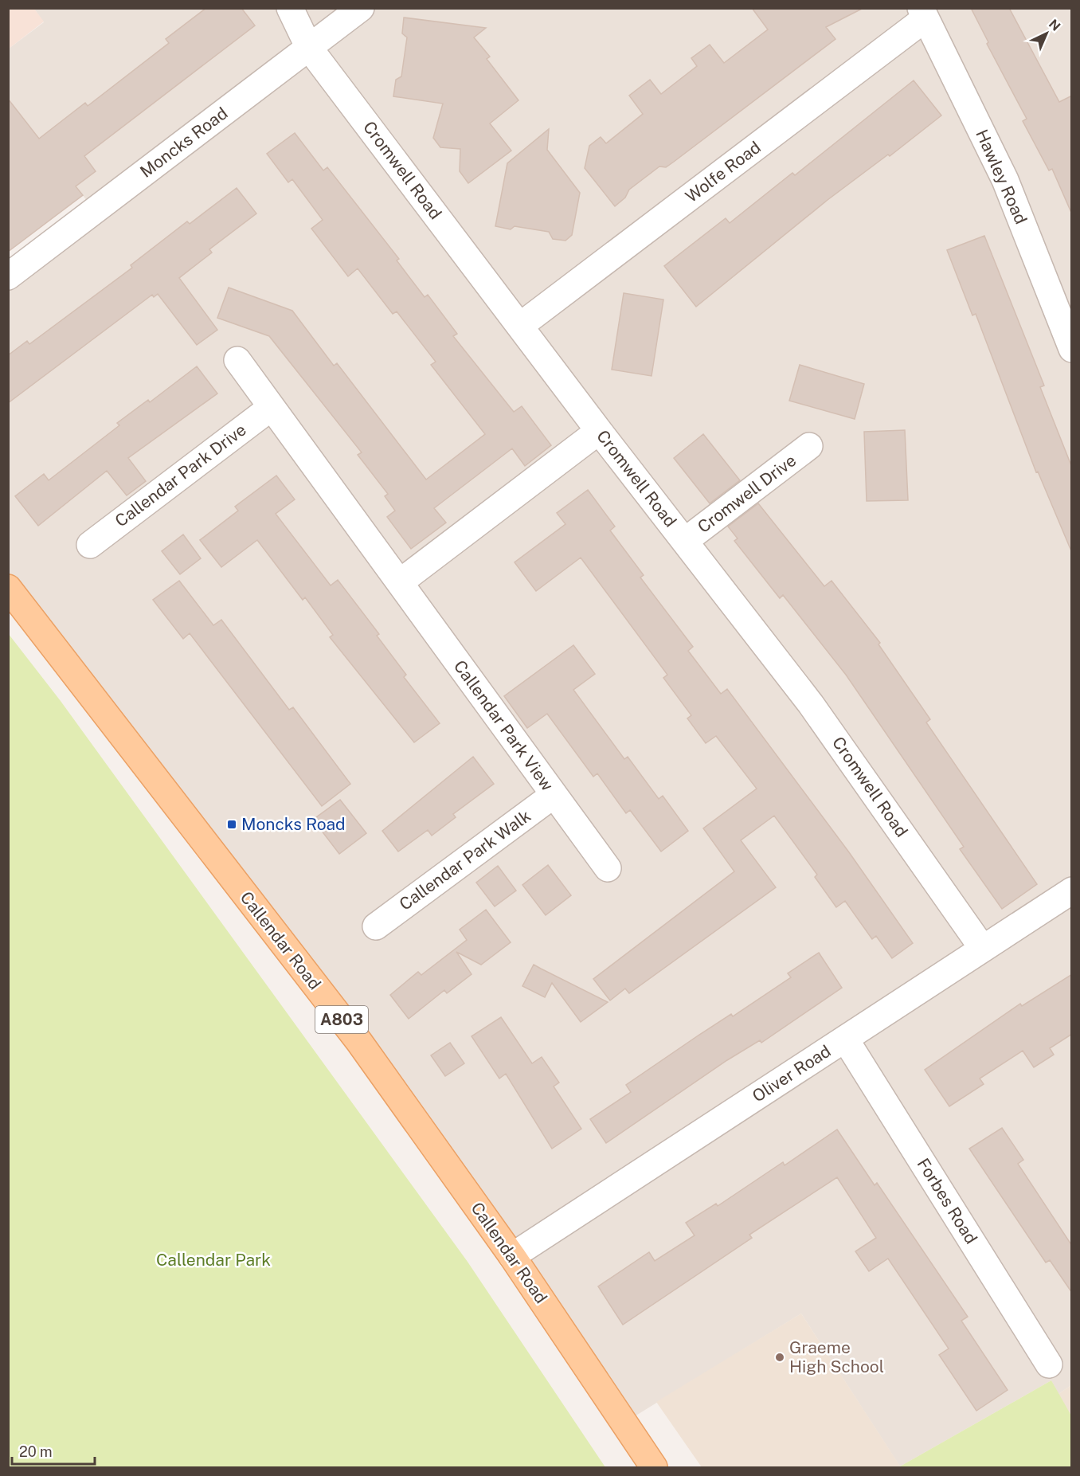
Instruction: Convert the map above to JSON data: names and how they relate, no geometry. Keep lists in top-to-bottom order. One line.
{"streets":{"main road":["Callendar Road","A803"],"street":["Moncks Road","Cromwell Road","Wolfe Road","Hawley Road","Callendar Park Drive","Cromwell Drive","Callendar Park View","Callendar Park Walk","Oliver Road","Forbes Road"]},"crossings":[["Moncks Road","Cromwell Road"],["Cromwell Road","Wolfe Road"],["Cromwell Road","Cromwell Drive"],["Cromwell Road","Oliver Road"],["Wolfe Road","Hawley Road"],["Callendar Park Drive","Callendar Park View"],["Callendar Park View","Callendar Park Walk"],["Callendar Road","Oliver Road"],["Oliver Road","Forbes Road"]],"parks":["Callendar Park"],"places":{"transit":["Moncks Road"],"other":["Graeme High School"]},"scale_bar":"20 m","north":"top right"}
